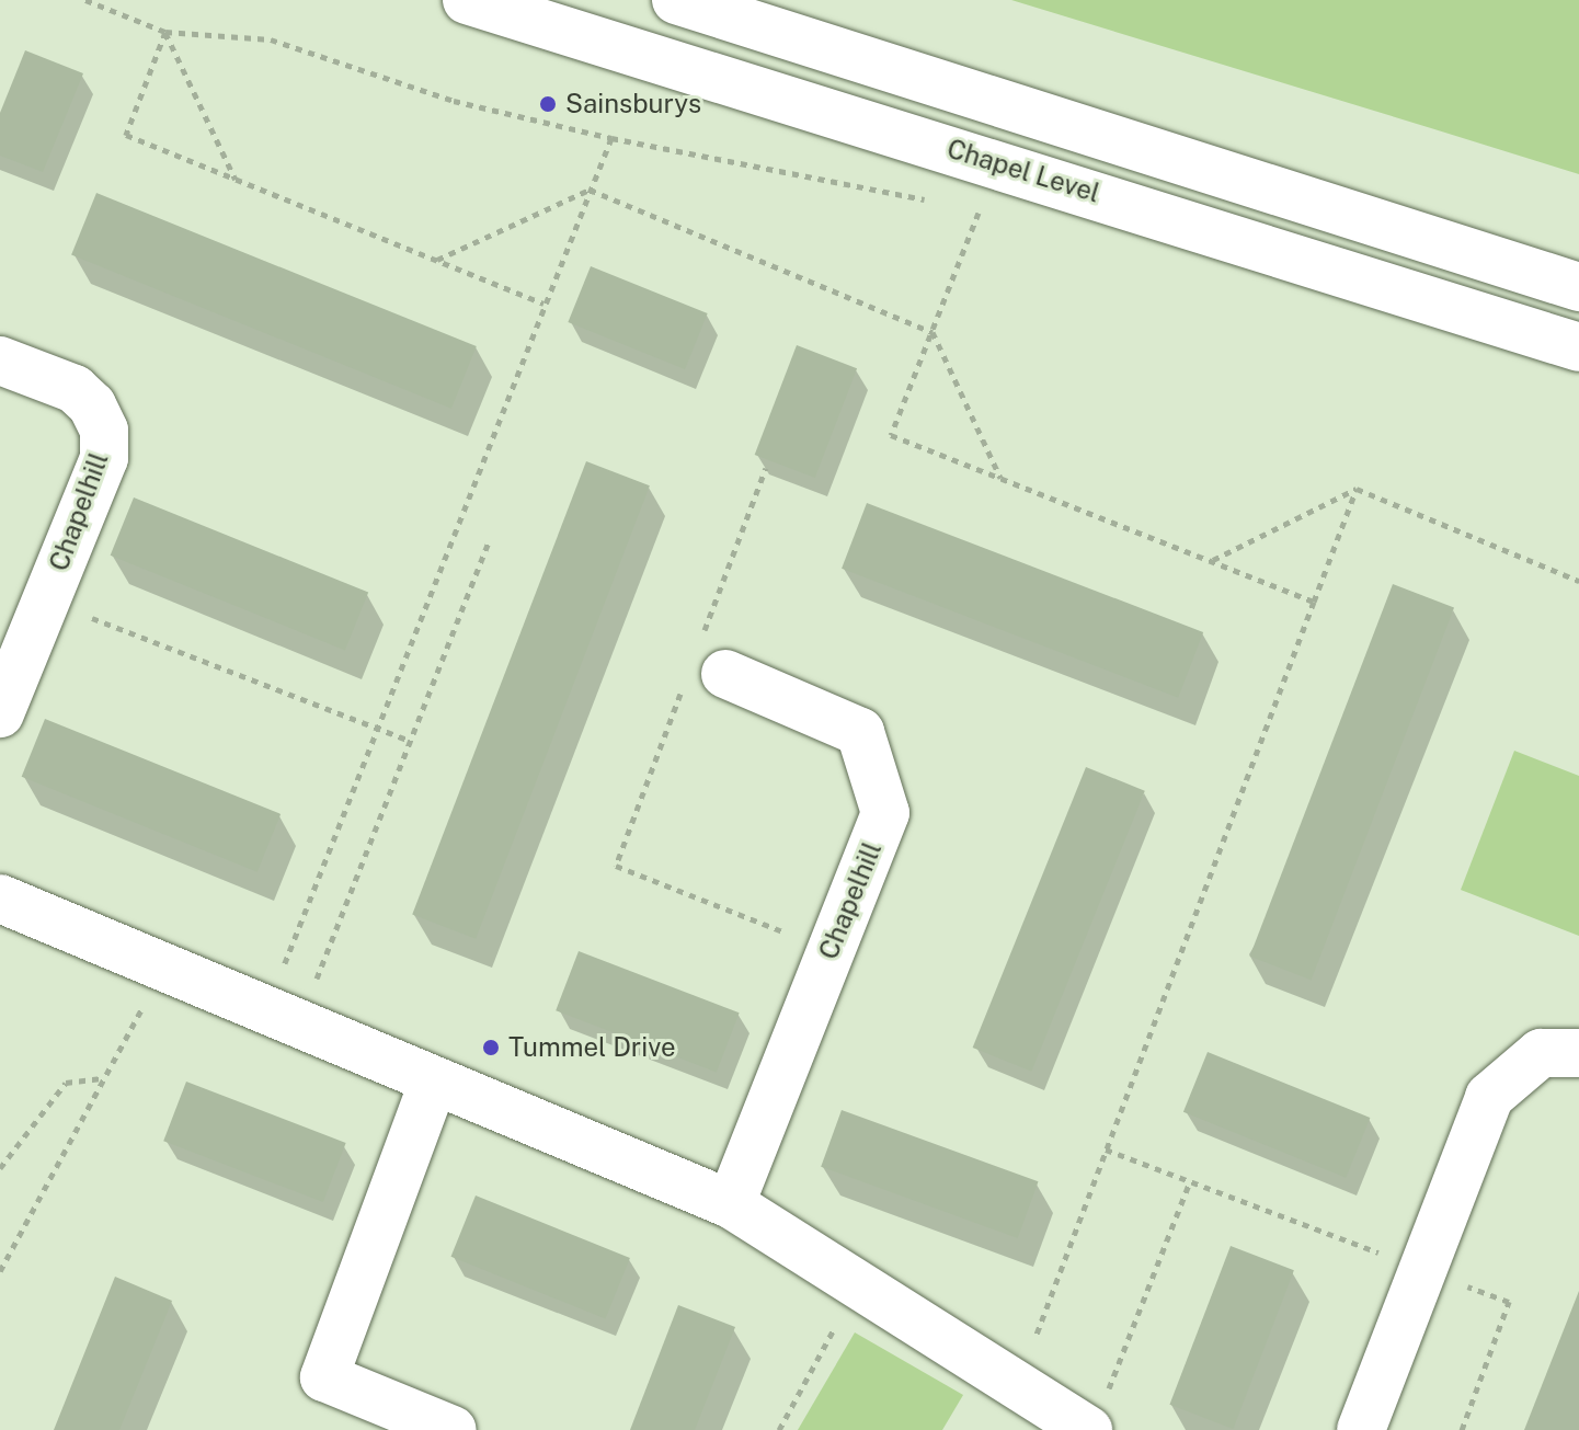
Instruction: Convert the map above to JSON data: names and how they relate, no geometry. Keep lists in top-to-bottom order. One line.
{"streets":{"street":["Chapel Level","Chapelhill"]},"places":["Sainsburys","Tummel Drive"]}
